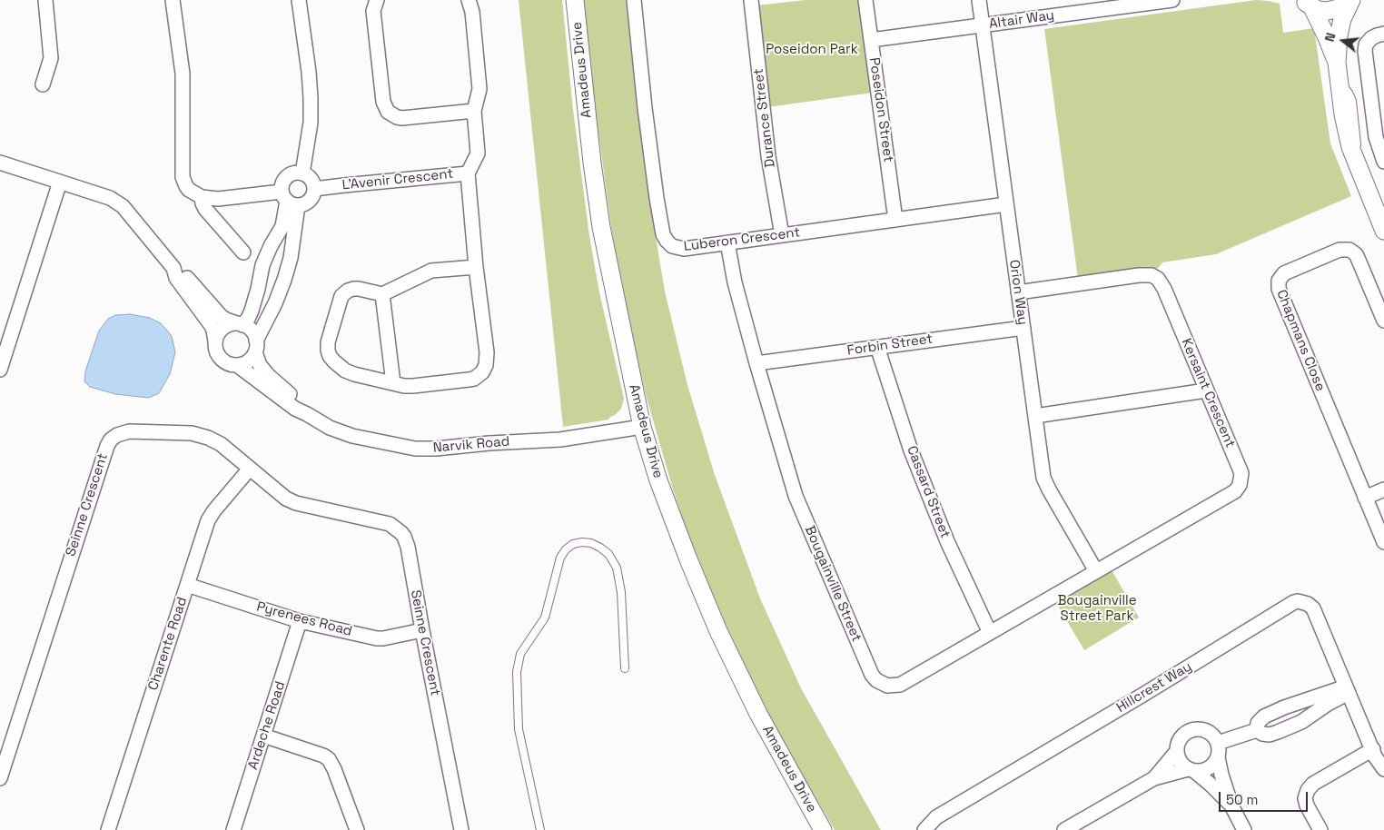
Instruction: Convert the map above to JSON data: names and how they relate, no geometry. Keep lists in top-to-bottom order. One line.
{"streets":{"street":["Altair Way","Amadeus Drive","Poseidon Street","Durance Street","L'Avenir Crescent","Luberon Crescent","Orion Way","Chapmans Close","Forbin Street","Kersaint Crescent","Narvik Road","Cassard Street","Seinne Crescent","Bougainville Street","Pyrenees Road","Charente Road","Hillcrest Way","Ardeche Road"]},"crossings":[["Altair Way","Poseidon Street"],["Altair Way","Orion Way"],["Amadeus Drive","Narvik Road"],["Poseidon Street","Luberon Crescent"],["Durance Street","Luberon Crescent"],["Luberon Crescent","Orion Way"],["Luberon Crescent","Bougainville Street"],["Orion Way","Forbin Street"],["Orion Way","Kersaint Crescent"],["Orion Way","Bougainville Street"],["Forbin Street","Cassard Street"],["Forbin Street","Bougainville Street"],["Kersaint Crescent","Bougainville Street"],["Cassard Street","Bougainville Street"],["Seinne Crescent","Pyrenees Road"],["Seinne Crescent","Charente Road"],["Pyrenees Road","Charente Road"],["Pyrenees Road","Ardeche Road"]],"parks":["Poseidon Park","Bougainville Street Park"],"scale_bar":"50 m","north":"left"}
